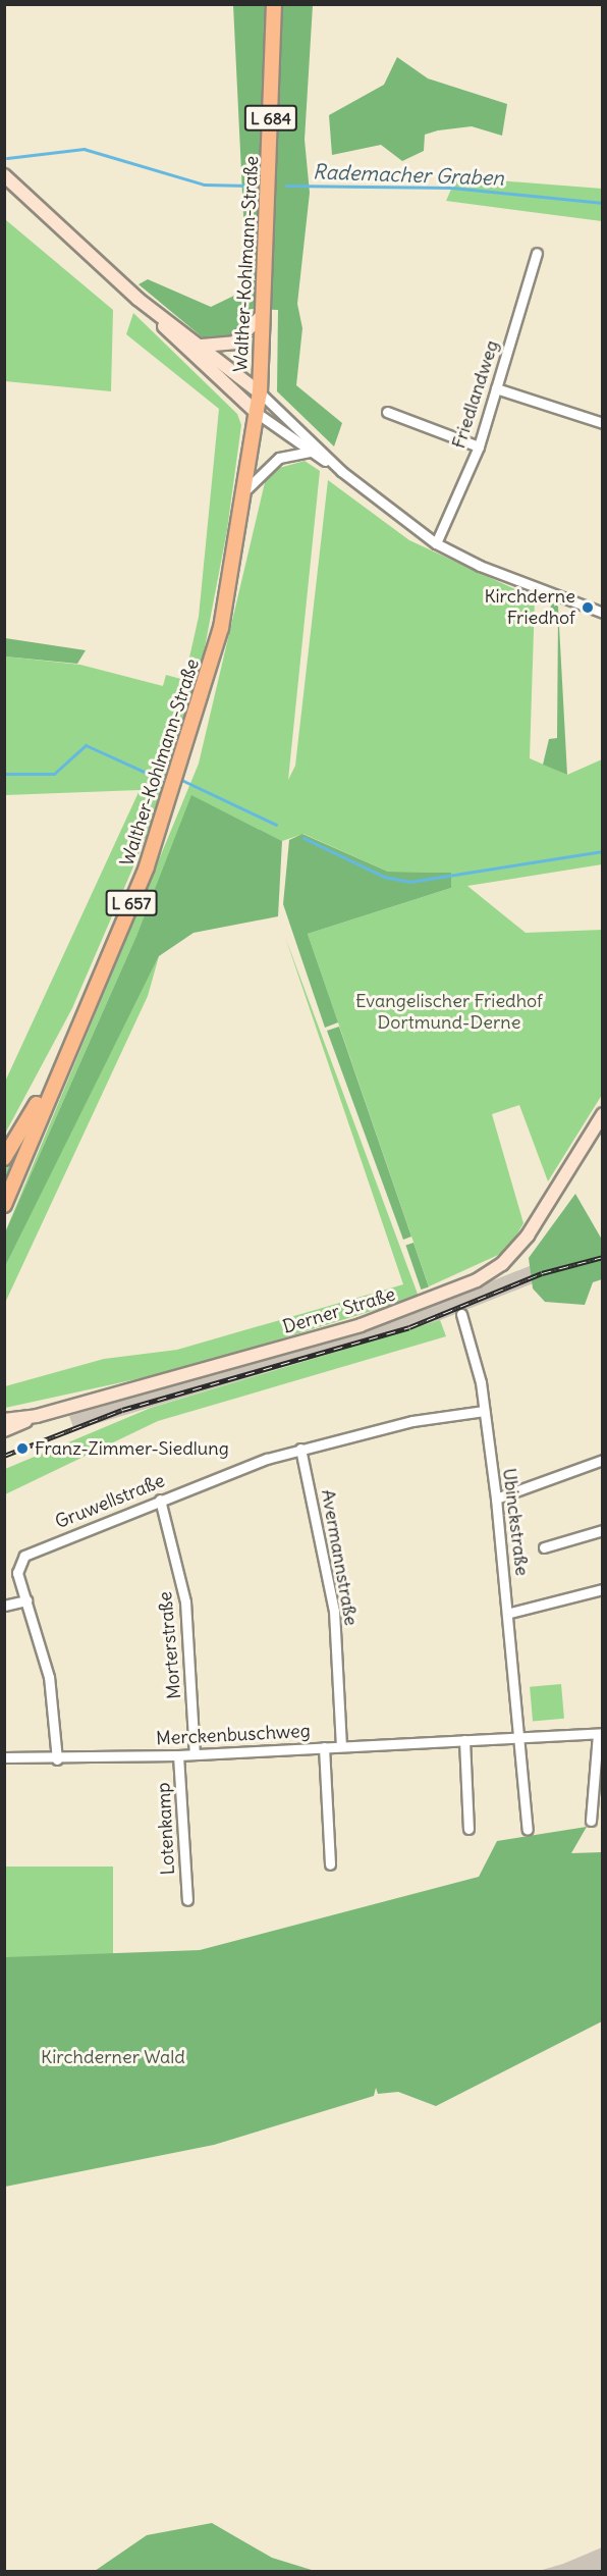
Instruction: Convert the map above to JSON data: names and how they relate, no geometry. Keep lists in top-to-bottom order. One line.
{"streets":{"main road":["L 684","Walther-Kohlmann-Straße","L 657","Derner Straße"],"street":["Friedlandweg","Gruwellstraße","Ubinckstraße","Avermannstraße","Morterstraße","Merckenbuschweg","Lotenkamp"]},"crossings":[["Gruwellstraße","Ubinckstraße"],["Gruwellstraße","Avermannstraße"],["Gruwellstraße","Morterstraße"],["Gruwellstraße","Merckenbuschweg"],["Ubinckstraße","Merckenbuschweg"],["Avermannstraße","Merckenbuschweg"],["Morterstraße","Merckenbuschweg"],["Merckenbuschweg","Lotenkamp"]],"water":["Rademacher Graben"],"parks":["Evangelischer Friedhof Dortmund-Derne","Kirchderner Wald"],"places":["Kirchderne Friedhof","Franz-Zimmer-Siedlung"]}
